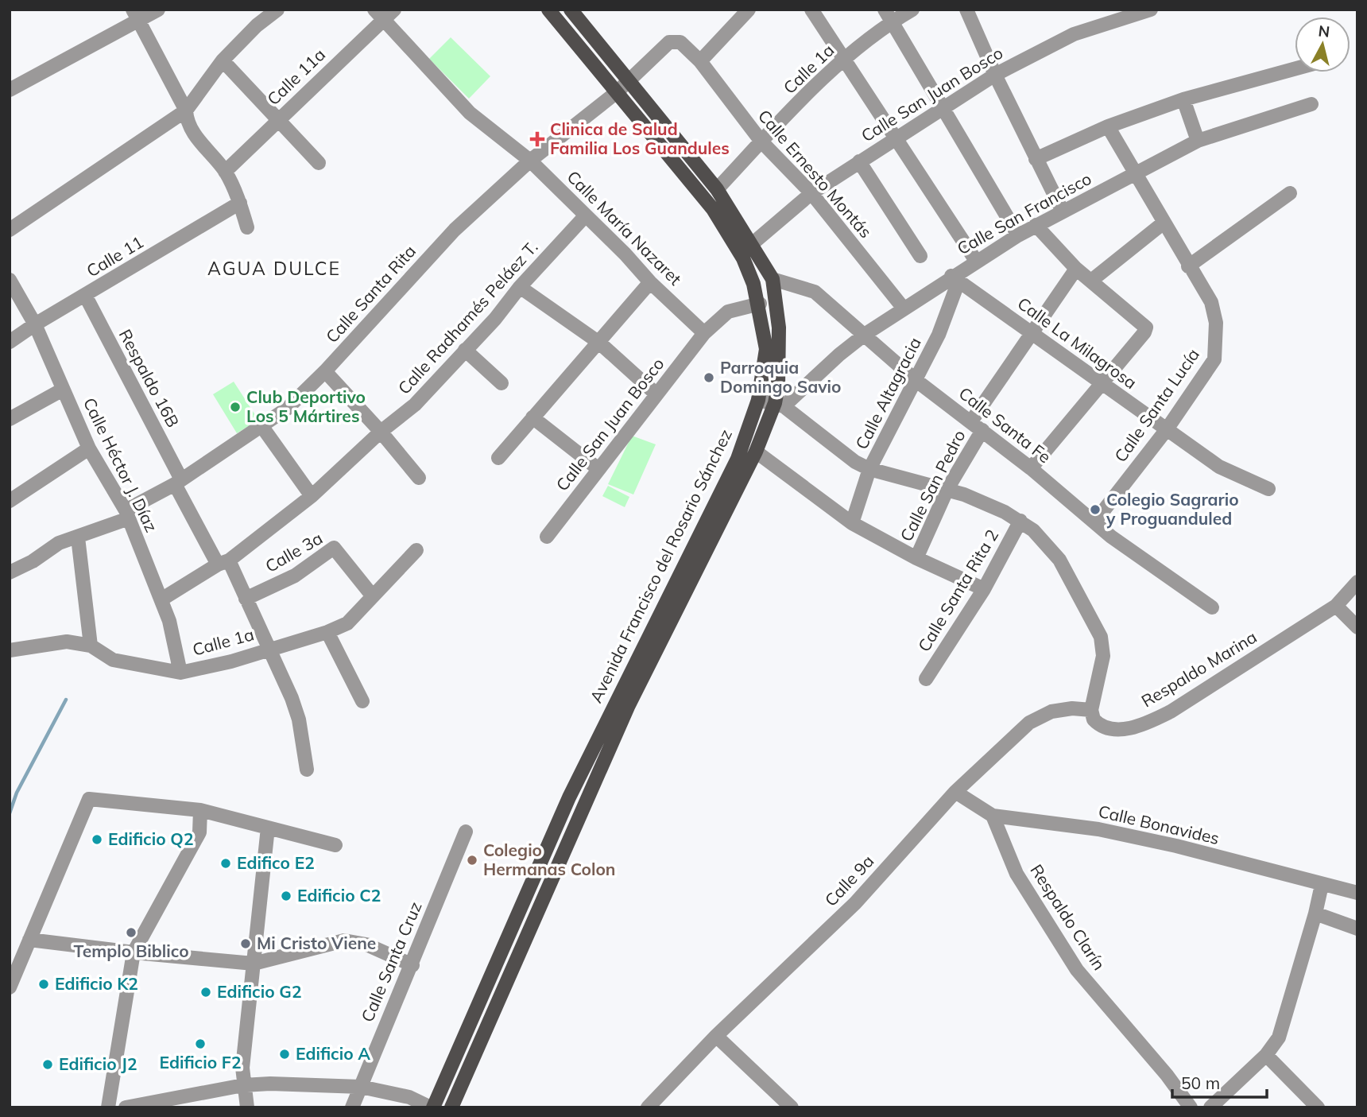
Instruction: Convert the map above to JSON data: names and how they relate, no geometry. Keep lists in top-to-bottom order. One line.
{"streets":{"main road":["Avenida Francisco del Rosario Sánchez"],"street":["Calle 1a","Calle 11a","Calle San Juan Bosco","Calle Ernesto Montás","Calle San Francisco","Calle María Nazaret","Calle 11","Calle Santa Rita","Calle Radhamés Peláez T.","Calle La Milagrosa","Respaldo 16B","Calle Altagracia","Calle Santa Lucía","Calle Santa Fe","Calle Héctor J. Díaz","Calle San Pedro","Calle 3a","Calle Santa Rita 2","Respaldo Marina","Calle Bonavides","Calle 9a","Respaldo Clarín","Calle Santa Cruz"]},"crossings":[["Calle 1a","Calle Ernesto Montás"],["Calle 1a","Respaldo 16B"],["Calle 1a","Calle Héctor J. Díaz"],["Calle 1a","Calle 3a"],["Calle 1a","Avenida Francisco del Rosario Sánchez"],["Calle 11a","Calle María Nazaret"],["Calle San Juan Bosco","Calle Ernesto Montás"],["Calle San Juan Bosco","Calle María Nazaret"],["Calle San Juan Bosco","Avenida Francisco del Rosario Sánchez"],["Calle Ernesto Montás","Calle San Francisco"],["Calle Ernesto Montás","Calle Santa Rita"],["Calle Ernesto Montás","Avenida Francisco del Rosario Sánchez"],["Calle San Francisco","Calle La Milagrosa"],["Calle San Francisco","Calle Altagracia"],["Calle San Francisco","Calle Santa Lucía"],["Calle San Francisco","Calle Santa Fe"],["Calle San Francisco","Avenida Francisco del Rosario Sánchez"],["Calle María Nazaret","Calle Santa Rita"],["Calle María Nazaret","Calle Radhamés Peláez T."],["Calle 11","Respaldo 16B"],["Calle 11","Calle Héctor J. Díaz"],["Calle Santa Rita","Respaldo 16B"],["Calle Santa Rita","Calle Héctor J. Díaz"],["Calle Santa Rita","Avenida Francisco del Rosario Sánchez"],["Calle Radhamés Peláez T.","Respaldo 16B"],["Calle Radhamés Peláez T.","Calle Héctor J. Díaz"],["Calle La Milagrosa","Calle Altagracia"],["Calle La Milagrosa","Calle Santa Lucía"],["Calle La Milagrosa","Calle San Pedro"],["Respaldo 16B","Calle 3a"],["Calle Altagracia","Calle Santa Fe"],["Calle Santa Lucía","Calle Santa Fe"],["Calle Santa Fe","Calle San Pedro"],["Calle Santa Fe","Avenida Francisco del Rosario Sánchez"],["Respaldo Marina","Calle 9a"],["Calle Bonavides","Calle 9a"],["Calle Bonavides","Respaldo Clarín"]],"districts":["AGUA DULCE"],"places":{"health":["Clinica de Salud Familia Los Guandules"],"other":["Parroquia Domingo Savio","Club Deportivo Los 5 Mártires","Colegio Sagrario y Proguanduled","Edificio Q2","Colegio Hermanas Colon","Edifico E2","Edificio C2","Templo Biblico","Mi Cristo Viene","Edificio K2","Edificio G2","Edificio F2","Edificio A","Edificio J2"]},"scale_bar":"50 m","north":"top"}
